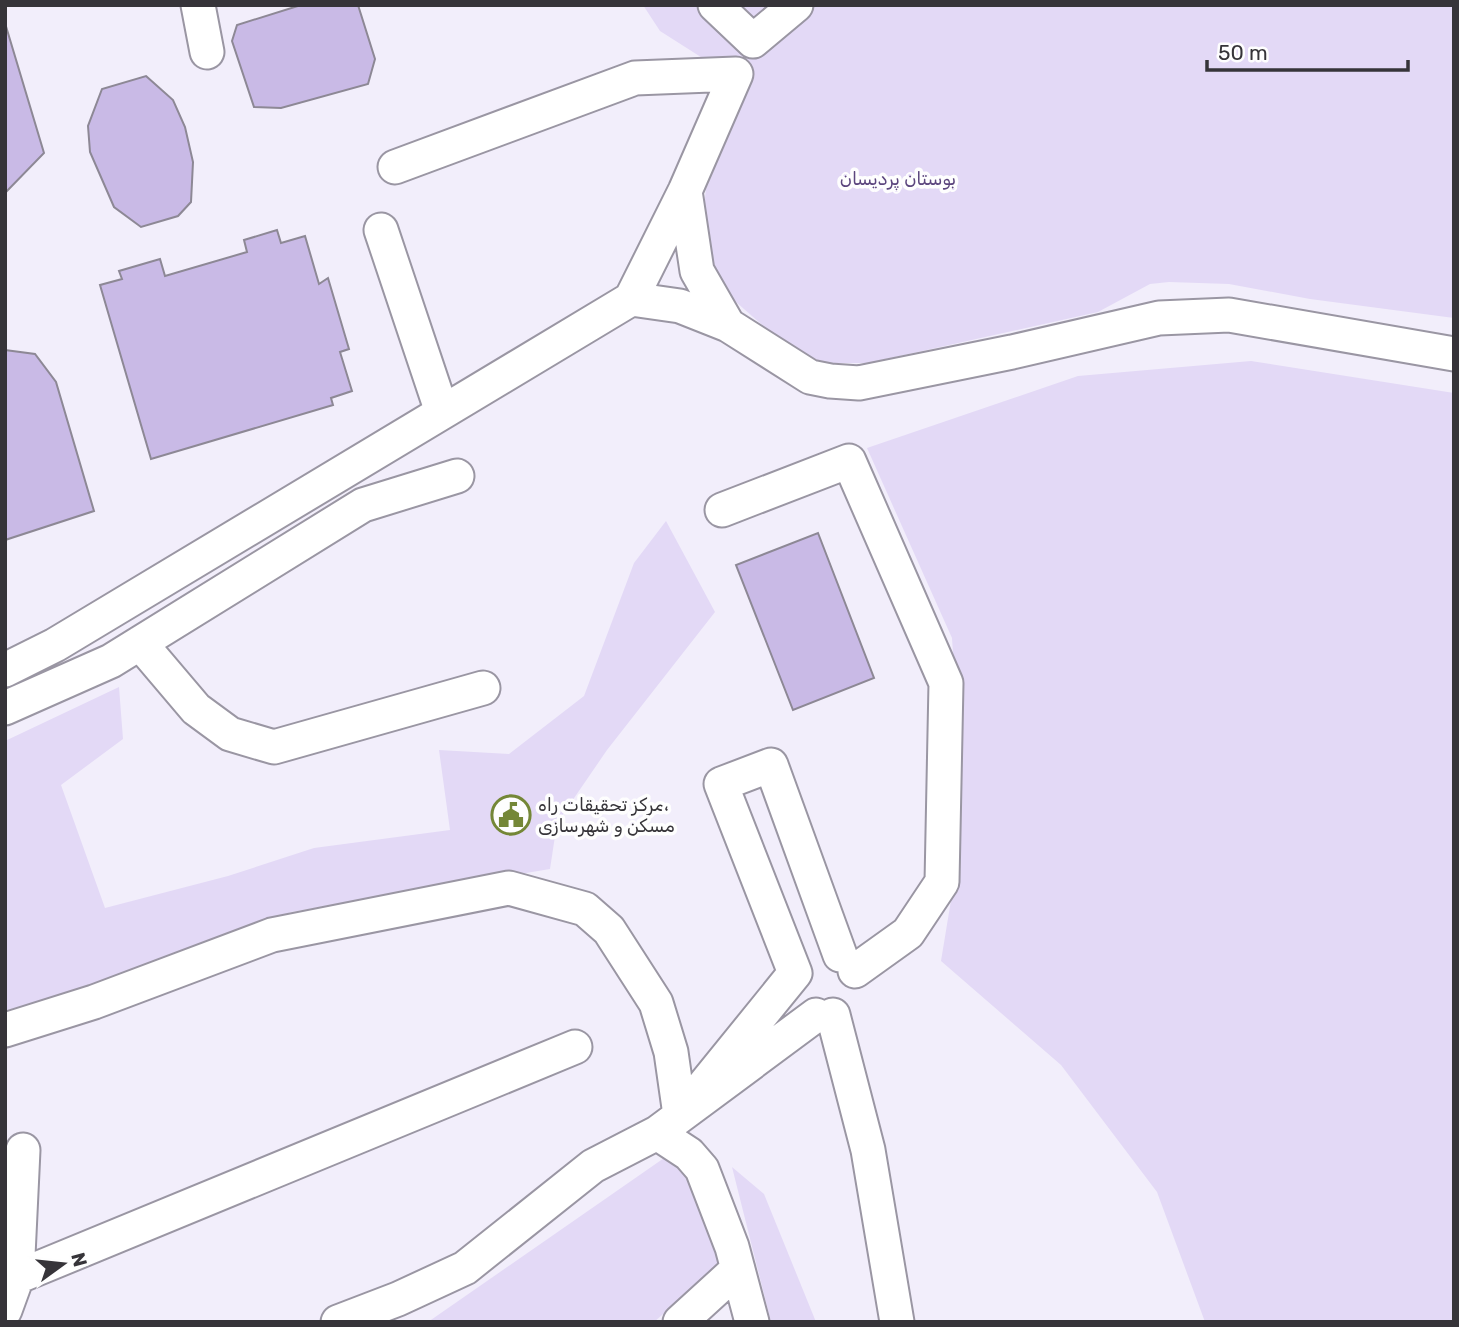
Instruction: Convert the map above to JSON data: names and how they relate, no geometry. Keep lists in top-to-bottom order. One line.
{"parks":["بوستان پردیسان"],"places":{"public building":["مرکز تحقیقات راه، مسکن و شهرسازی"]},"scale_bar":"50 m","north":"right"}
